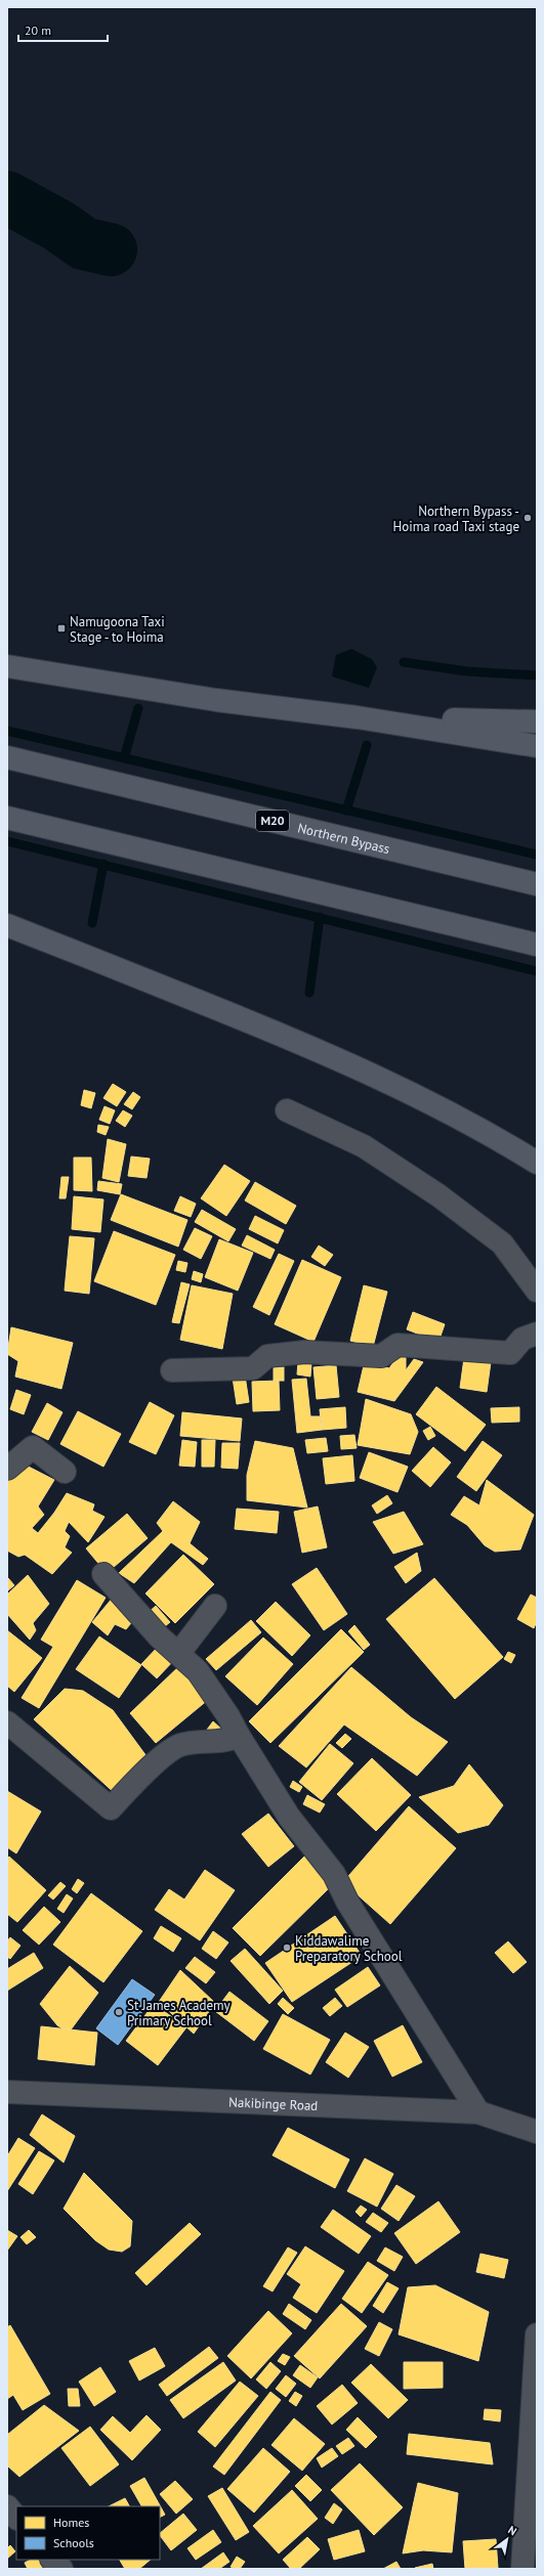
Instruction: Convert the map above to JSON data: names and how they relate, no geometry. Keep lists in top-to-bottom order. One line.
{"streets":{"highway":["M20","Northern Bypass"],"street":["Nakibinge Road"]},"places":{"other":["Northern Bypass - Hoima road Taxi stage","Kiddawalime Preparatory School","St James Academy Primary School"],"transit":["Namugoona Taxi Stage - to Hoima"]},"legend":["Homes","Schools"],"scale_bar":"20 m","north":"top right"}
